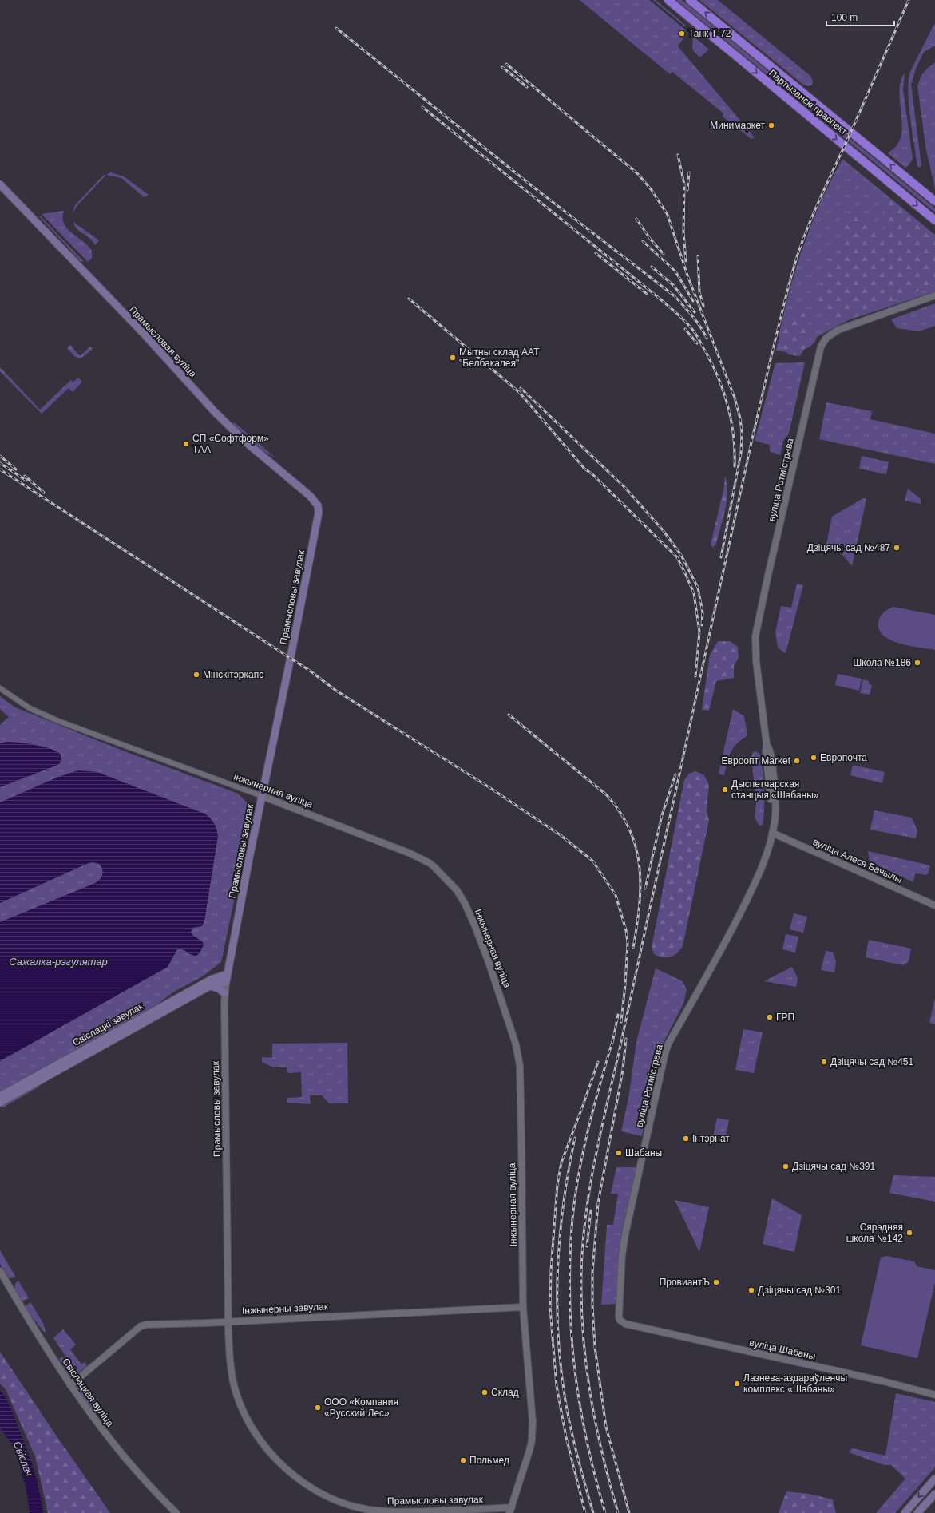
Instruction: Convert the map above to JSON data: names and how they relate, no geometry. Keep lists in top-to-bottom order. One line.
{"streets":{"highway":["Партызанскі праспект"],"main road":["Прамысловая вуліца","Прамысловы завулак","Свіслацкі завулак"],"street":["вуліца Ротмістрава","Інжынерная вуліца","вуліца Алеся Бачылы","Інжынерны завулак","вуліца Шабаны","Свіслацкая вуліца"]},"crossings":[["Прамысловая вуліца","Прамысловы завулак"],["вуліца Ротмістрава","вуліца Алеся Бачылы"],["вуліца Ротмістрава","вуліца Шабаны"],["Прамысловы завулак","Інжынерная вуліца"],["Прамысловы завулак","Свіслацкі завулак"],["Прамысловы завулак","Інжынерны завулак"],["Інжынерная вуліца","Інжынерны завулак"],["Інжынерны завулак","Свіслацкая вуліца"]],"water":["Сажалка-рэгулятар","Свіслач"],"places":["Танк Т-72","Минимаркет","Мытны склад ААТ \"Белбакалея\"","СП «Софтформ» ТАА","Дзіцячы сад №487","Школа №186","Мінскітэркапс","Европочта","Евроопт Market","Дыспетчарская станцыя «Шабаны»","ГРП","Дзіцячы сад №451","Інтэрнат","Шабаны","Дзіцячы сад №391","Сярэдняя школа №142","ПровиантЪ","Дзіцячы сад №301","Лазнева-аздараўленчы комплекс «Шабаны»","Склад","ООО «Компания «Русский Лес»","Польмед"],"scale_bar":"100 m"}
